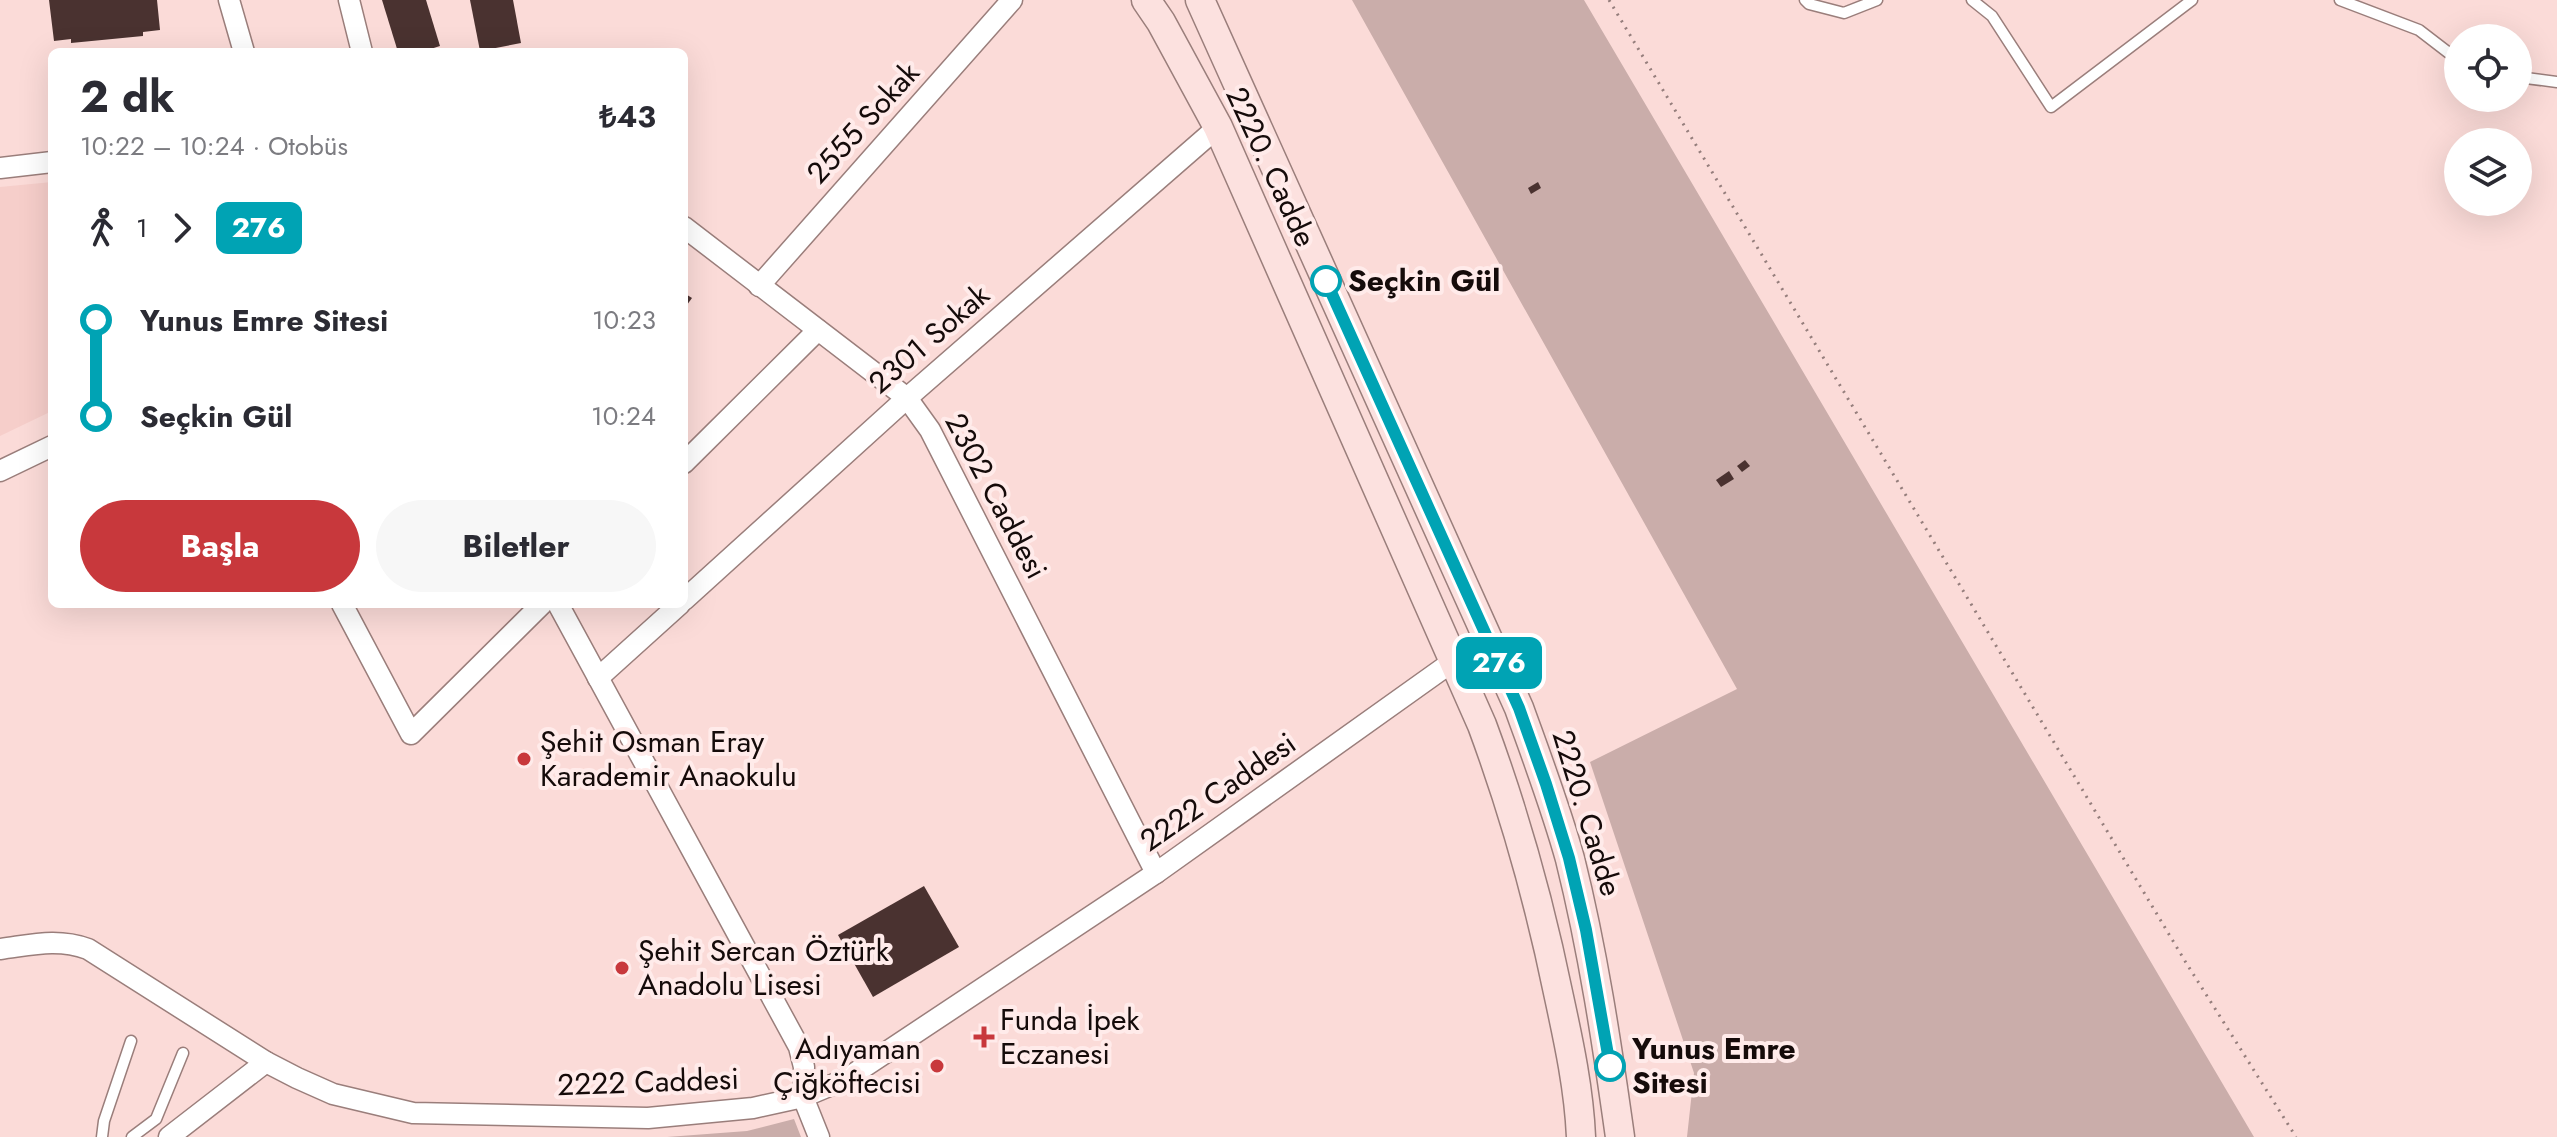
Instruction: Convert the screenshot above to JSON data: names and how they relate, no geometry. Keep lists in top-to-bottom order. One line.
{"streets":{"street":["2555 Sokak","2220. Cadde","2301 Sokak","2302 Caddesi","2222 Caddesi"]},"crossings":[["2555 Sokak","2302 Caddesi"],["2220. Cadde","2301 Sokak"],["2220. Cadde","2222 Caddesi"],["2301 Sokak","2302 Caddesi"],["2302 Caddesi","2222 Caddesi"]],"places":{"other":["Seçkin Gül","Şehit Osman Eray Karademir Anaokulu","Şehit Sercan Öztürk Anadolu Lisesi","Adıyaman Çiğköftecisi","Yunus Emre Sitesi"],"health":["Funda İpek Eczanesi"]},"lines":["bus line 276"],"page":{"on_map":"276","heading":["2 dk","10:22 – 10:24 · Otobüs","₺43"],"legs":["1","276"],"list":[{"name":"Yunus Emre Sitesi","value":"10:23"},{"name":"Seçkin Gül","value":"10:24"}],"buttons":["Başla","Biletler"]}}
